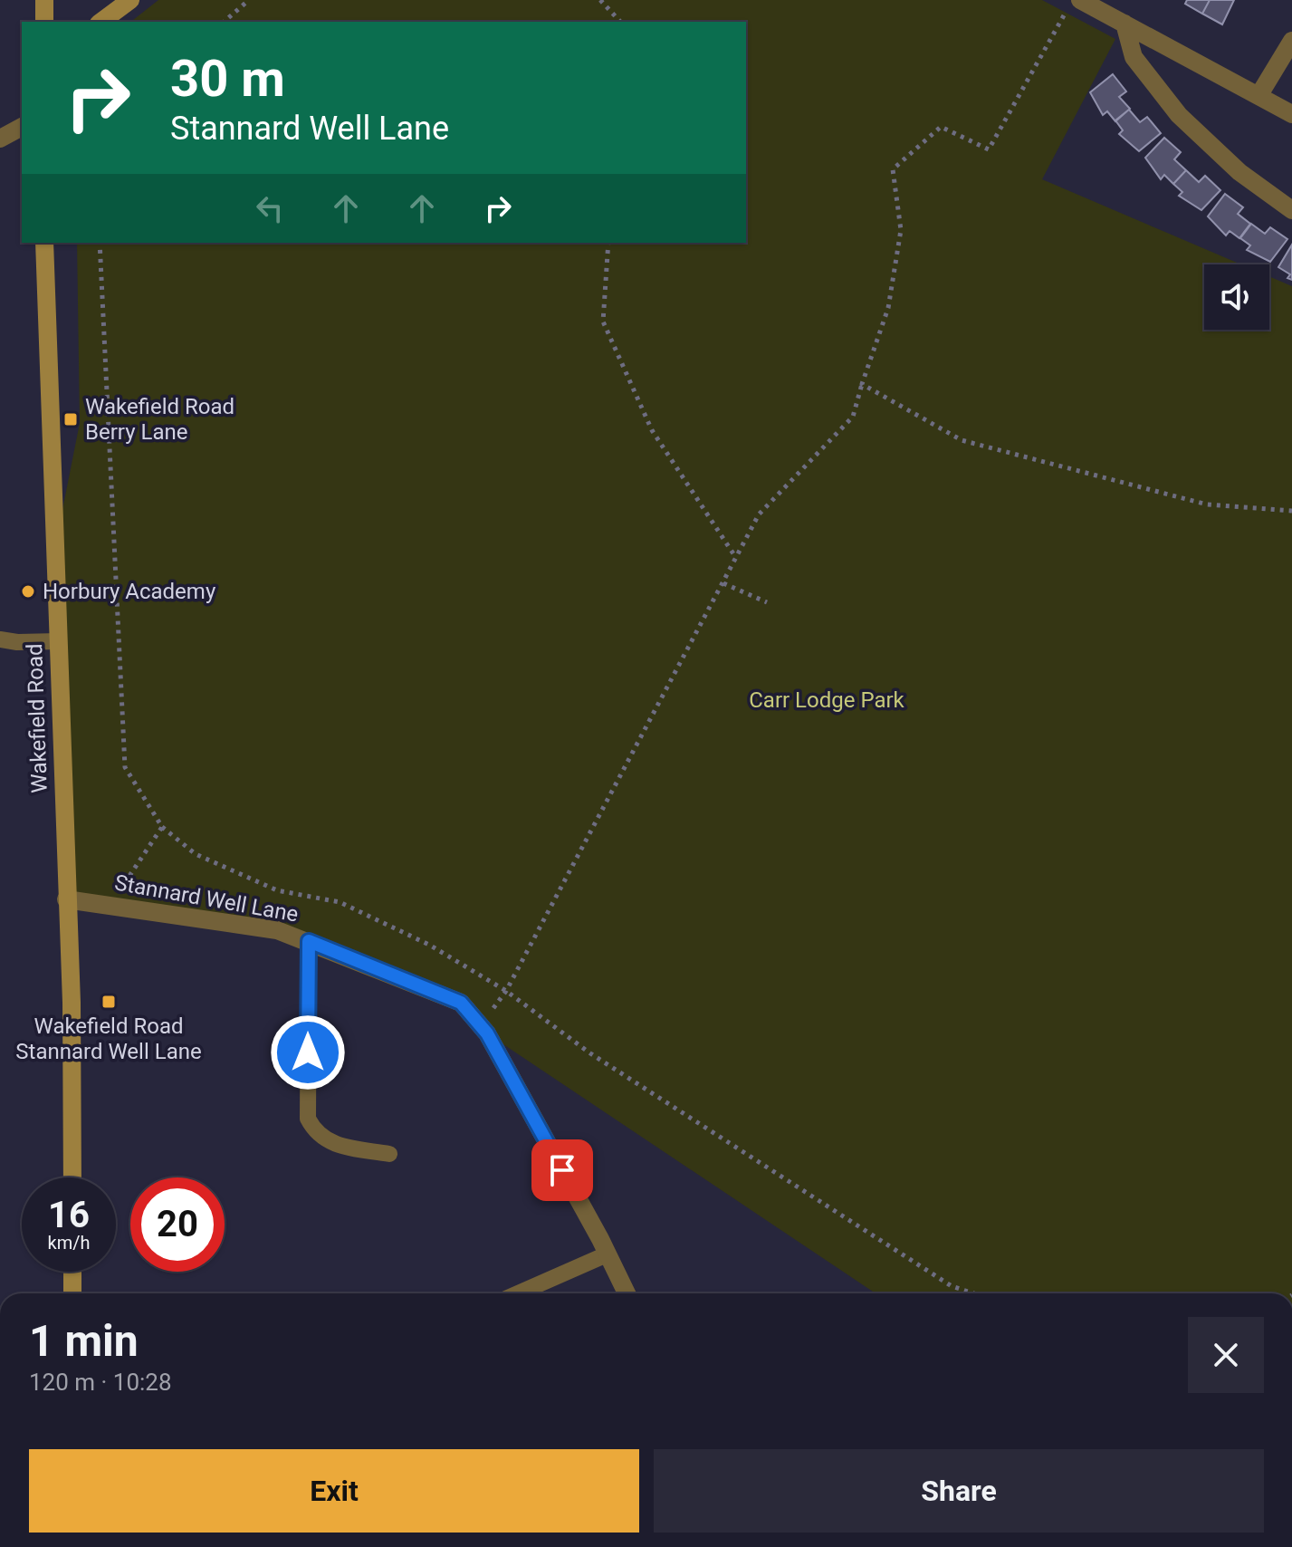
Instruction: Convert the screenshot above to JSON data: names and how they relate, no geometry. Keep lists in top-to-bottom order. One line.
{"streets":{"main road":["Wakefield Road"],"street":["Stannard Well Lane"]},"crossings":[["Wakefield Road","Stannard Well Lane"]],"parks":["Carr Lodge Park"],"places":{"transit":["Wakefield Road Berry Lane","Wakefield Road Stannard Well Lane"],"other":["Horbury Academy"]},"page":{"turn":["30 m","Stannard Well Lane"],"speed":"16 km/h","limit":"20","heading":["1 min","120 m · 10:28"],"buttons":["Exit","Share"]}}
